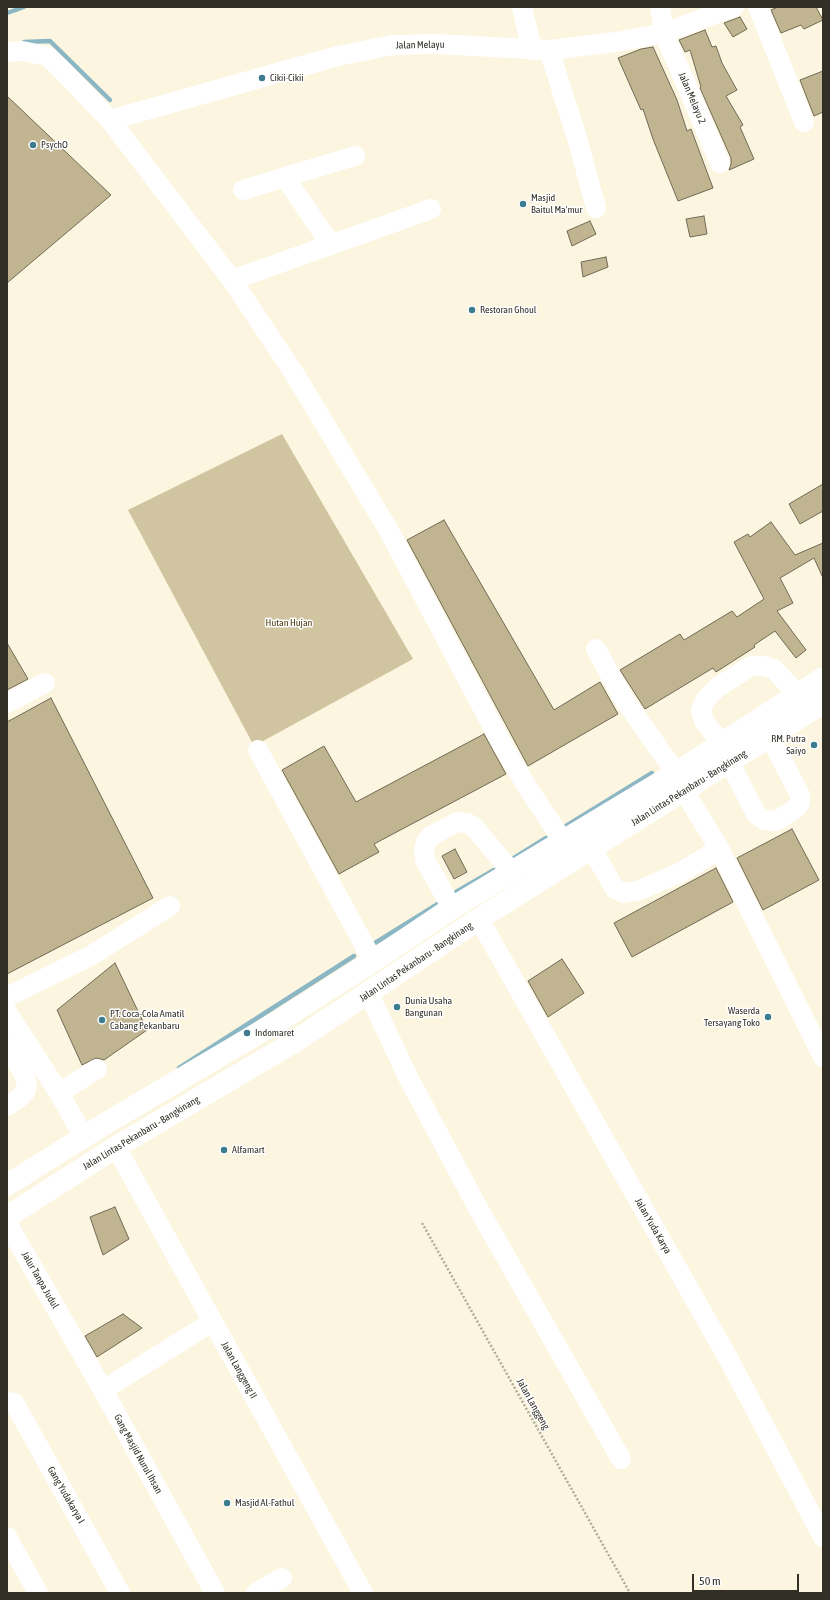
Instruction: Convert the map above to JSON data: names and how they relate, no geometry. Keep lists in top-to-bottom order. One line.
{"streets":{"highway":["Jalan Lintas Pekanbaru - Bangkinang"],"street":["Jalan Melayu","Jalan Melayu 2","Jalan Yuda Karya","Jalur Tanpa Judul","Jalan Langgeng II","Gang Masjid Nurul Ihsan","Gang Yudakarya I"],"path":["Jalan Langgeng"]},"crossings":[["Jalan Melayu","Jalan Melayu 2"],["Jalan Lintas Pekanbaru - Bangkinang","Jalan Yuda Karya"],["Jalan Lintas Pekanbaru - Bangkinang","Jalan Langgeng II"],["Jalur Tanpa Judul","Gang Masjid Nurul Ihsan"]],"parks":["Hutan Hujan"],"places":["Cikii-Cikii","PsychO","Masjid Baitul Ma'mur","Restoran Ghoul","RM. Putra Saiyo","Dunia Usaha Bangunan","Waserda Tersayang Toko","PT. Coca-Cola Amatil Cabang Pekanbaru","Indomaret","Alfamart","Masjid Al-Fathul"],"scale_bar":"50 m"}
